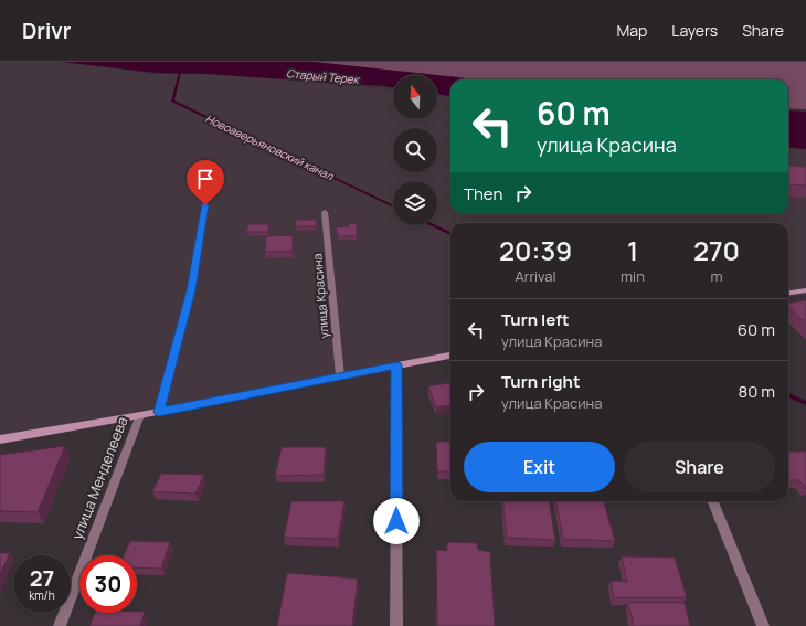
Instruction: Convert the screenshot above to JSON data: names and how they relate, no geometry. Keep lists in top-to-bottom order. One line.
{"streets":{"street":["улица Красина","улица Менделеева"]},"water":["Старый Терек","Новоаверьяновский канал"],"north":"top","page":{"header":"Drivr","nav":["Map","Layers","Share"],"turn":["60 m","улица Красина"],"then":"Then","eta":["20:39","Arrival","1","min","270","m"],"list":[{"name":"Turn left","note":"улица Красина","value":"60 m"},{"name":"Turn right","note":"улица Красина","value":"80 m"}],"buttons":["Exit","Share"],"speed":"27 km/h","limit":"30"}}
